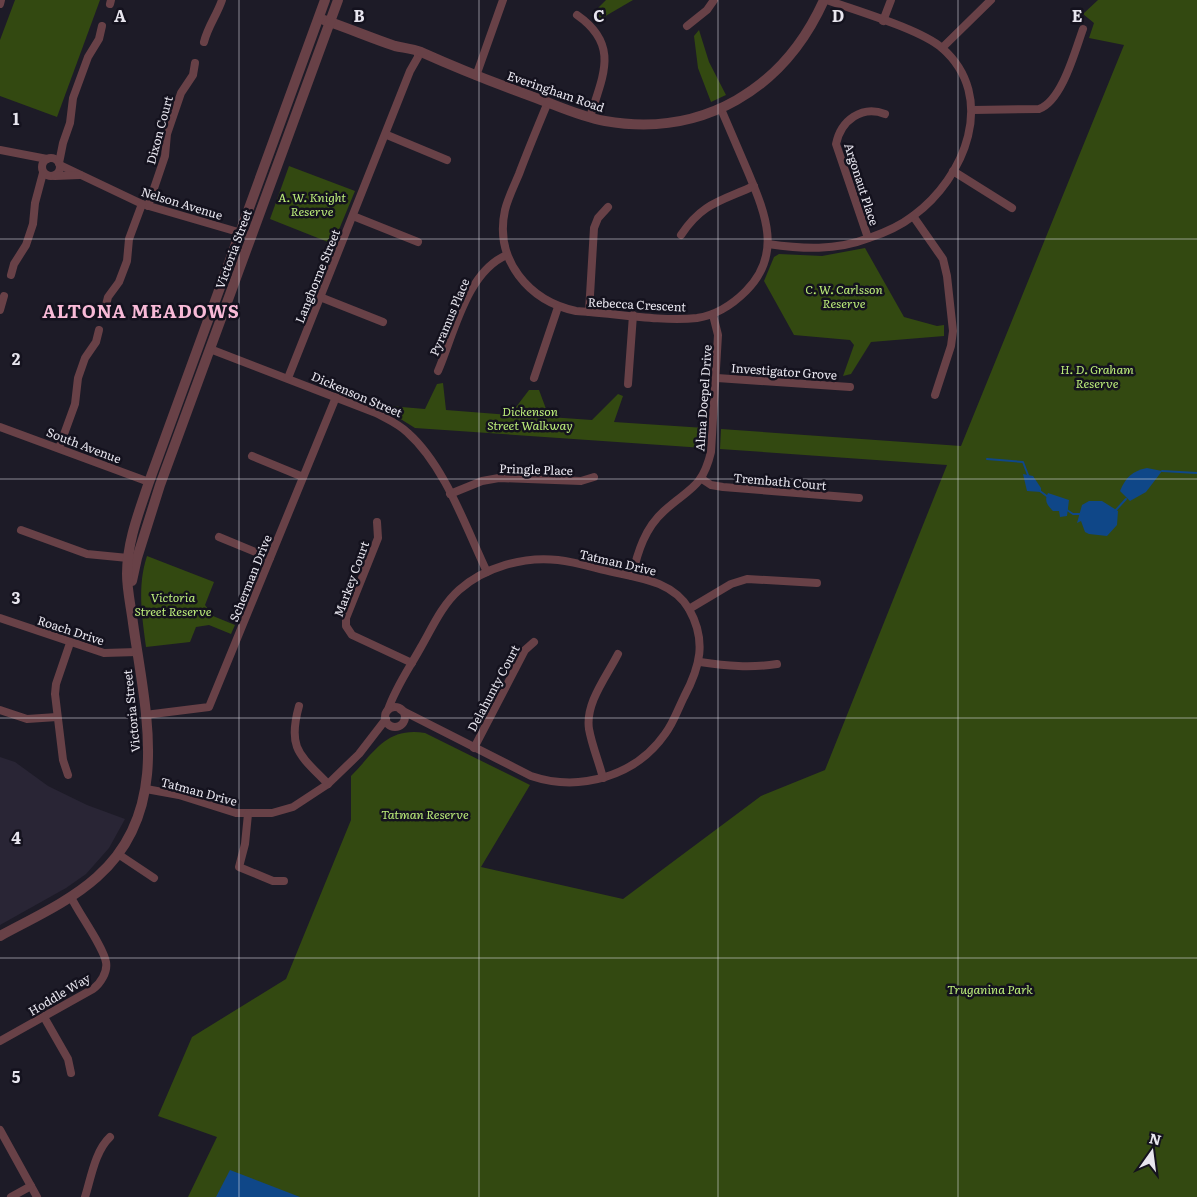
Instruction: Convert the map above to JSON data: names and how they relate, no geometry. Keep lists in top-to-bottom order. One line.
{"streets":{"street":["Everingham Road","Dixon Court","Argonaut Place","Nelson Avenue","Victoria Street","Langhorne Street","Rebecca Crescent","Pyramus Place","Investigator Grove","Dickenson Street","Alma Doepel Drive","South Avenue","Pringle Place","Trembath Court","Tatman Drive","Scherman Drive","Markey Court","Roach Drive","Delahunty Court","Hoddle Way"]},"crossings":[["Everingham Road","Victoria Street"],["Everingham Road","Langhorne Street"],["Everingham Road","Rebecca Crescent"],["Dixon Court","Nelson Avenue"],["Nelson Avenue","Victoria Street"],["Victoria Street","Dickenson Street"],["Victoria Street","South Avenue"],["Victoria Street","Tatman Drive"],["Victoria Street","Scherman Drive"],["Victoria Street","Roach Drive"],["Victoria Street","Hoddle Way"],["Langhorne Street","Dickenson Street"],["Rebecca Crescent","Pyramus Place"],["Rebecca Crescent","Alma Doepel Drive"],["Investigator Grove","Alma Doepel Drive"],["Dickenson Street","Pringle Place"],["Dickenson Street","Tatman Drive"],["Dickenson Street","Scherman Drive"],["Alma Doepel Drive","Trembath Court"],["Tatman Drive","Markey Court"],["Tatman Drive","Delahunty Court"]],"districts":["ALTONA MEADOWS"],"parks":["A. W. Knight Reserve","C. W. Carlsson Reserve","H. D. Graham Reserve","Dickenson Street Walkway","Victoria Street Reserve","Tatman Reserve","Truganina Park"],"north":"top","grid":{"columns":["A","B","C","D","E"],"rows":["1","2","3","4","5"]}}
